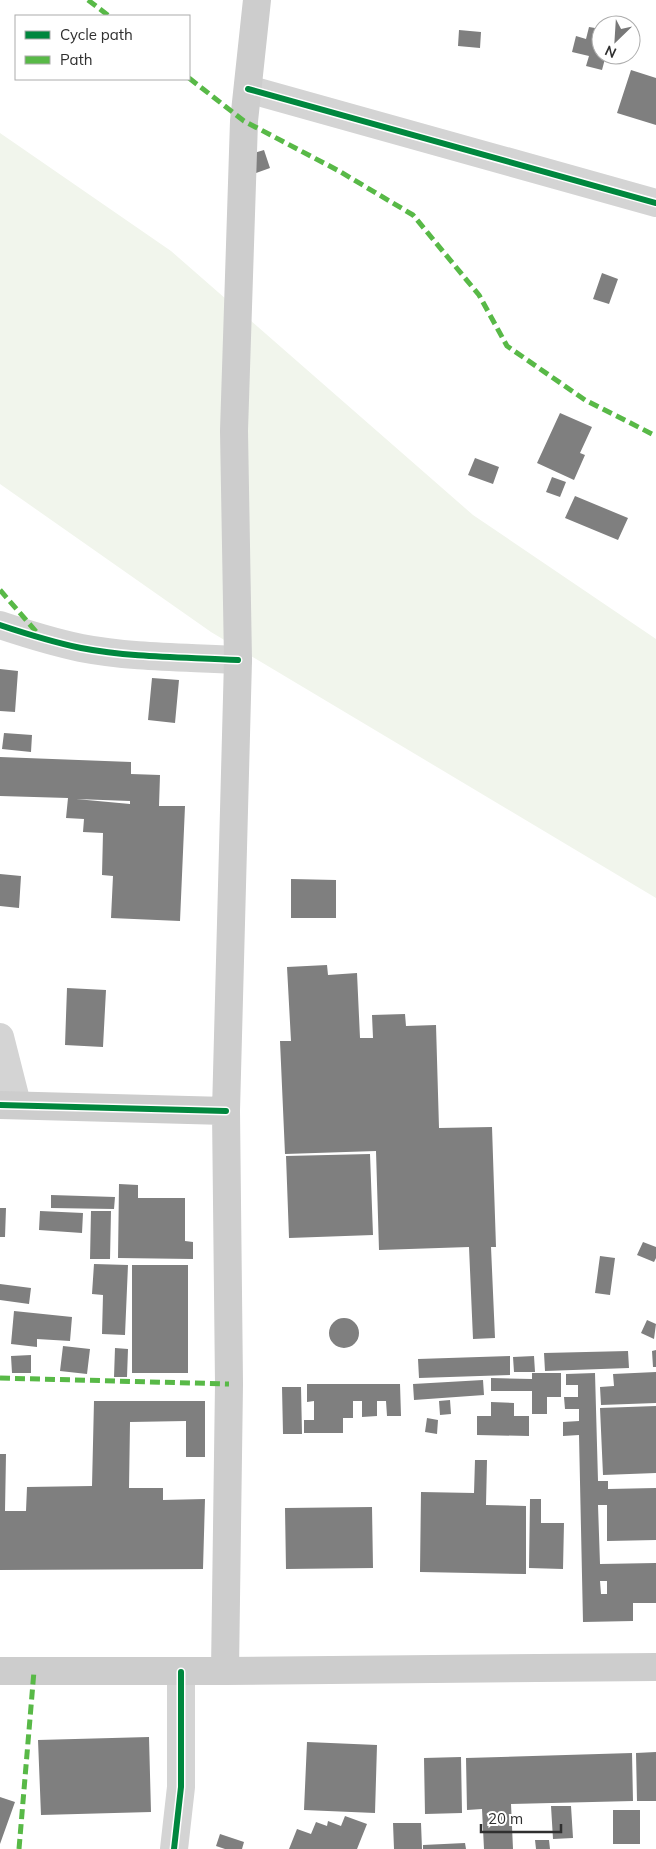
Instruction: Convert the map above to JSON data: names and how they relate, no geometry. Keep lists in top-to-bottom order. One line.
{"legend":["Cycle path","Path"],"scale_bar":"20 m","north":"bottom left"}
